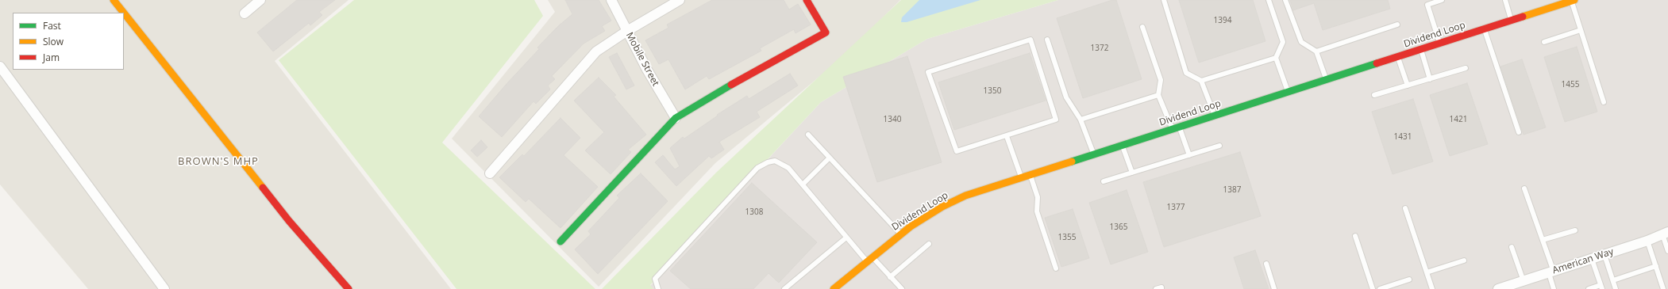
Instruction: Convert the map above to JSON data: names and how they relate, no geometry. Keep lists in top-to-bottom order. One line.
{"streets":{"street":["Dividend Loop","Mobile Street","American Way"]},"districts":["BROWN'S MHP"],"house_numbers":["1394","1372","1455","1350","1340","1421","1431","1387","1377","1308","1365","1355"],"legend":["Fast","Slow","Jam"]}
